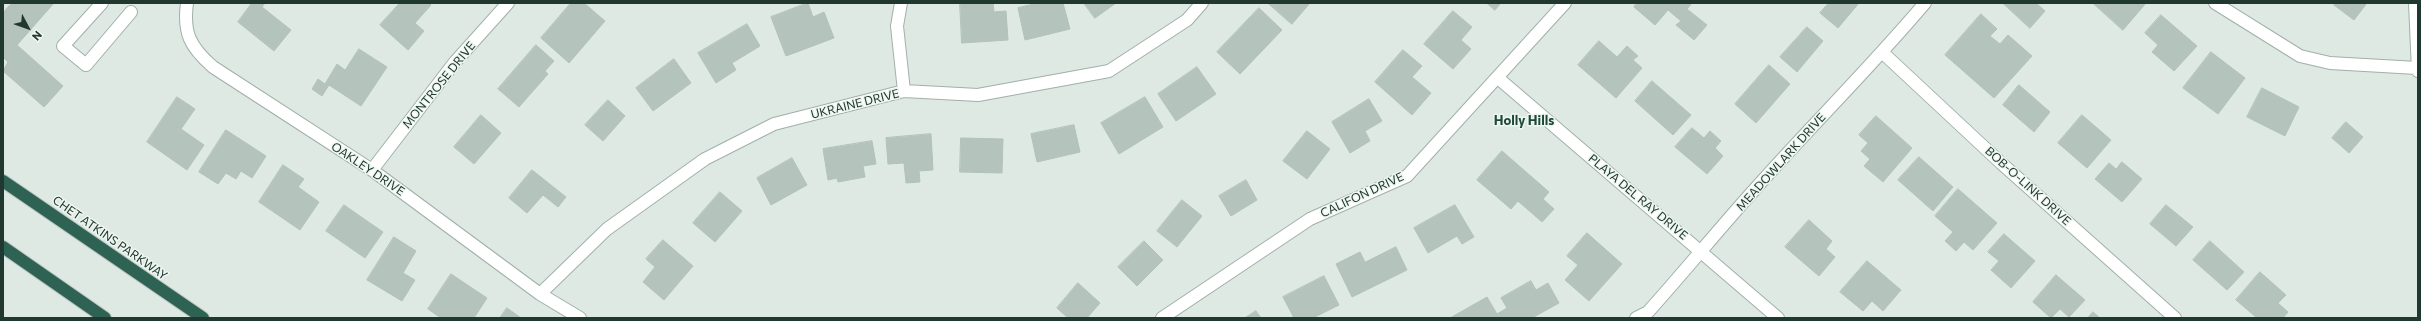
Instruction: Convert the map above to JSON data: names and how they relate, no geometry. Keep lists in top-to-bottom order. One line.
{"streets":{"highway":["CHET ATKINS PARKWAY"],"street":["MONTROSE DRIVE","UKRAINE DRIVE","MEADOWLARK DRIVE","OAKLEY DRIVE","BOB-O-LINK DRIVE","CALIFON DRIVE","PLAYA DEL RAY DRIVE"]},"crossings":[["MONTROSE DRIVE","OAKLEY DRIVE"],["UKRAINE DRIVE","OAKLEY DRIVE"],["MEADOWLARK DRIVE","BOB-O-LINK DRIVE"],["MEADOWLARK DRIVE","PLAYA DEL RAY DRIVE"],["CALIFON DRIVE","PLAYA DEL RAY DRIVE"]],"districts":["Holly Hills"],"north":"bottom right"}
